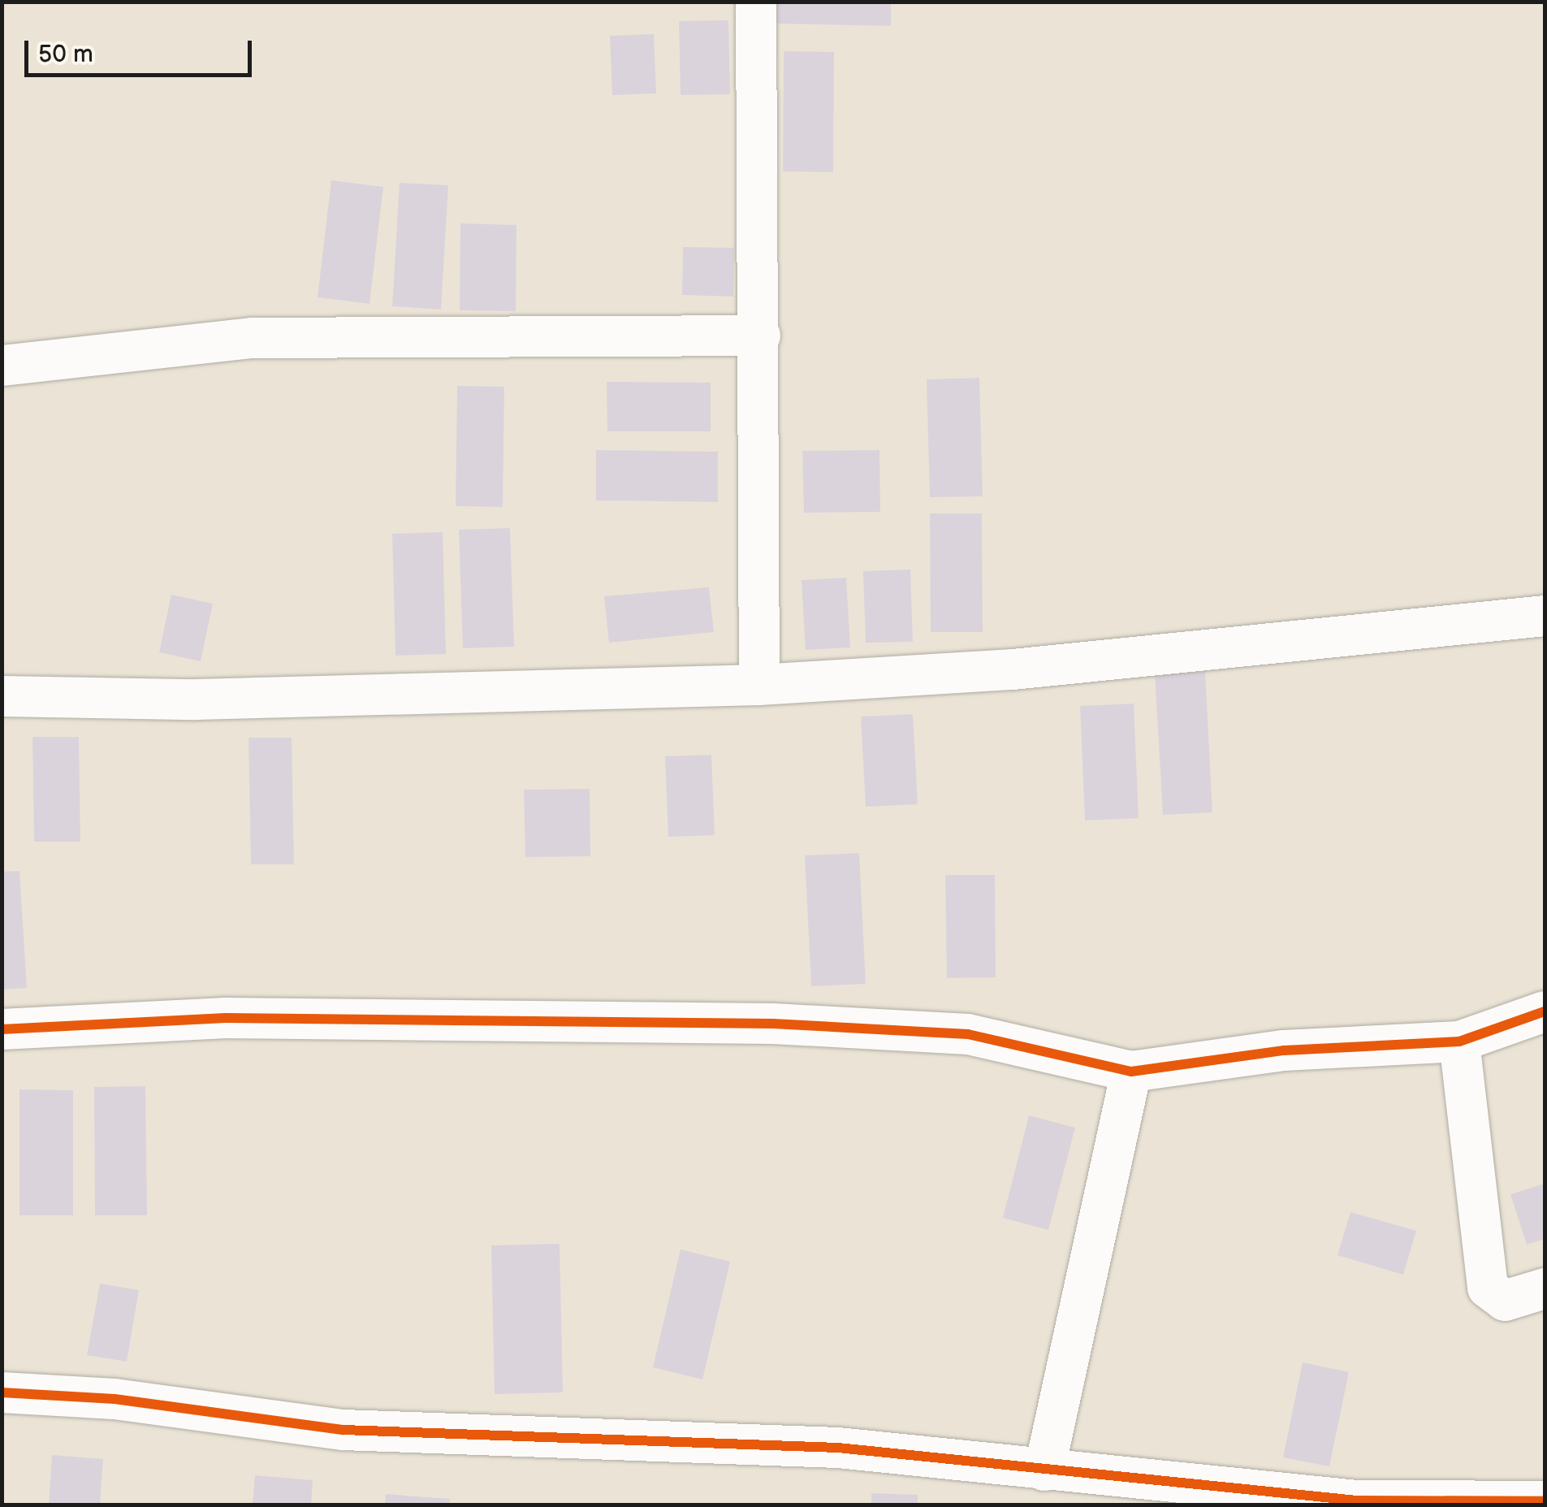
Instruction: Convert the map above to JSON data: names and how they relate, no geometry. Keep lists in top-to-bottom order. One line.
{"scale_bar":"50 m"}
